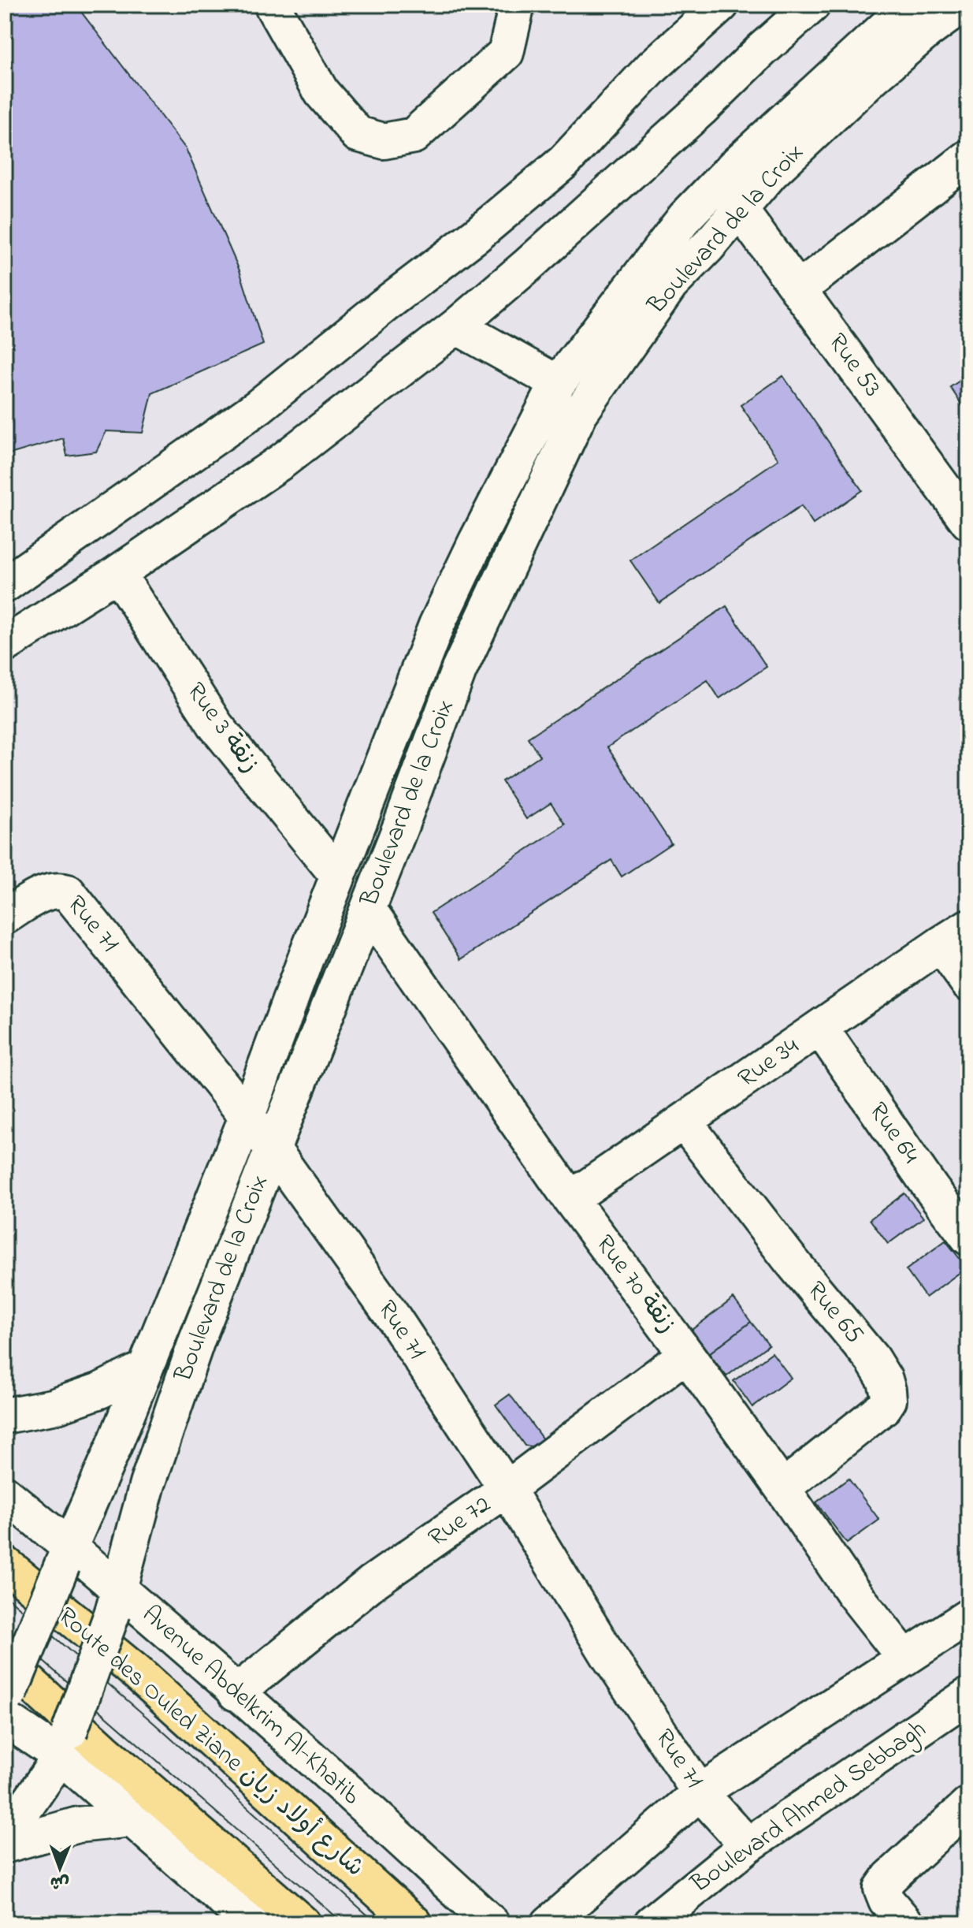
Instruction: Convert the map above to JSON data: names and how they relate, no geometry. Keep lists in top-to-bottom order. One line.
{"streets":{"highway":["Route des Ouled Ziane شارع أولاد زيان"],"street":["Boulevard de la Croix","Rue 53","Rue 3 زنقة","Rue 71","Rue 34","Rue 64","Rue 70 زنقة","Rue 65","Rue 72","Avenue Abdelkrim Al-Khatib","Boulevard Ahmed Sebbagh"]},"crossings":[["Boulevard de la Croix","Rue 53"],["Boulevard de la Croix","Rue 3 زنقة"],["Boulevard de la Croix","Rue 71"],["Boulevard de la Croix","Rue 70 زنقة"],["Boulevard de la Croix","Avenue Abdelkrim Al-Khatib"],["Rue 71","Rue 72"],["Rue 71","Boulevard Ahmed Sebbagh"],["Rue 34","Rue 64"],["Rue 34","Rue 70 زنقة"],["Rue 34","Rue 65"],["Rue 70 زنقة","Rue 65"],["Rue 70 زنقة","Rue 72"],["Rue 72","Avenue Abdelkrim Al-Khatib"]],"north":"bottom"}
